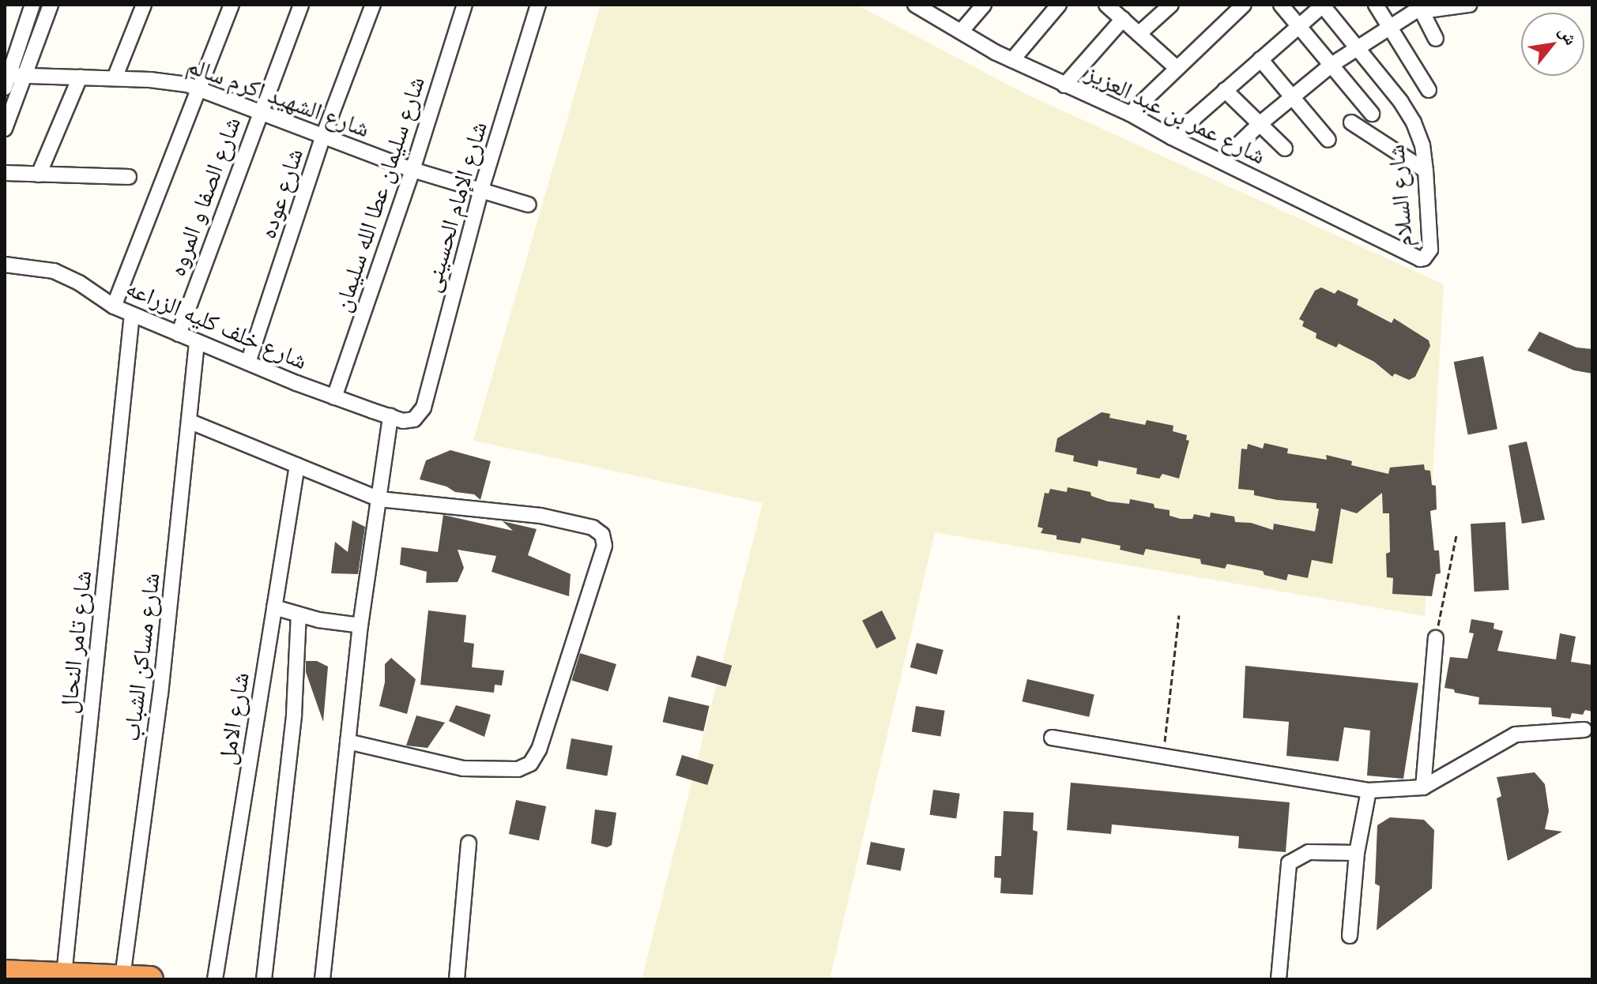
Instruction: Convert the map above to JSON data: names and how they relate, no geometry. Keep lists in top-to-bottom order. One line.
{"streets":{"street":["شارع الشهيد اكرم سالم","شارع عمر بن عبد العزيز","شارع عوده","شارع سليمان عطا الله سليمان","شارع السلام","شارع الصفا و المروه","شارع الإمام الحسينى","شارع خلف كليه الزراعه","شارع تامر النحال","شارع مساكن الشباب","شارع الامل"]},"crossings":[["شارع الشهيد اكرم سالم","شارع عوده"],["شارع الشهيد اكرم سالم","شارع سليمان عطا الله سليمان"],["شارع الشهيد اكرم سالم","شارع الصفا و المروه"],["شارع الشهيد اكرم سالم","شارع الإمام الحسينى"],["شارع عمر بن عبد العزيز","شارع السلام"],["شارع عوده","شارع خلف كليه الزراعه"],["شارع سليمان عطا الله سليمان","شارع خلف كليه الزراعه"],["شارع الصفا و المروه","شارع خلف كليه الزراعه"],["شارع الإمام الحسينى","شارع خلف كليه الزراعه"],["شارع خلف كليه الزراعه","شارع تامر النحال"],["شارع خلف كليه الزراعه","شارع مساكن الشباب"]],"north":"top right"}
